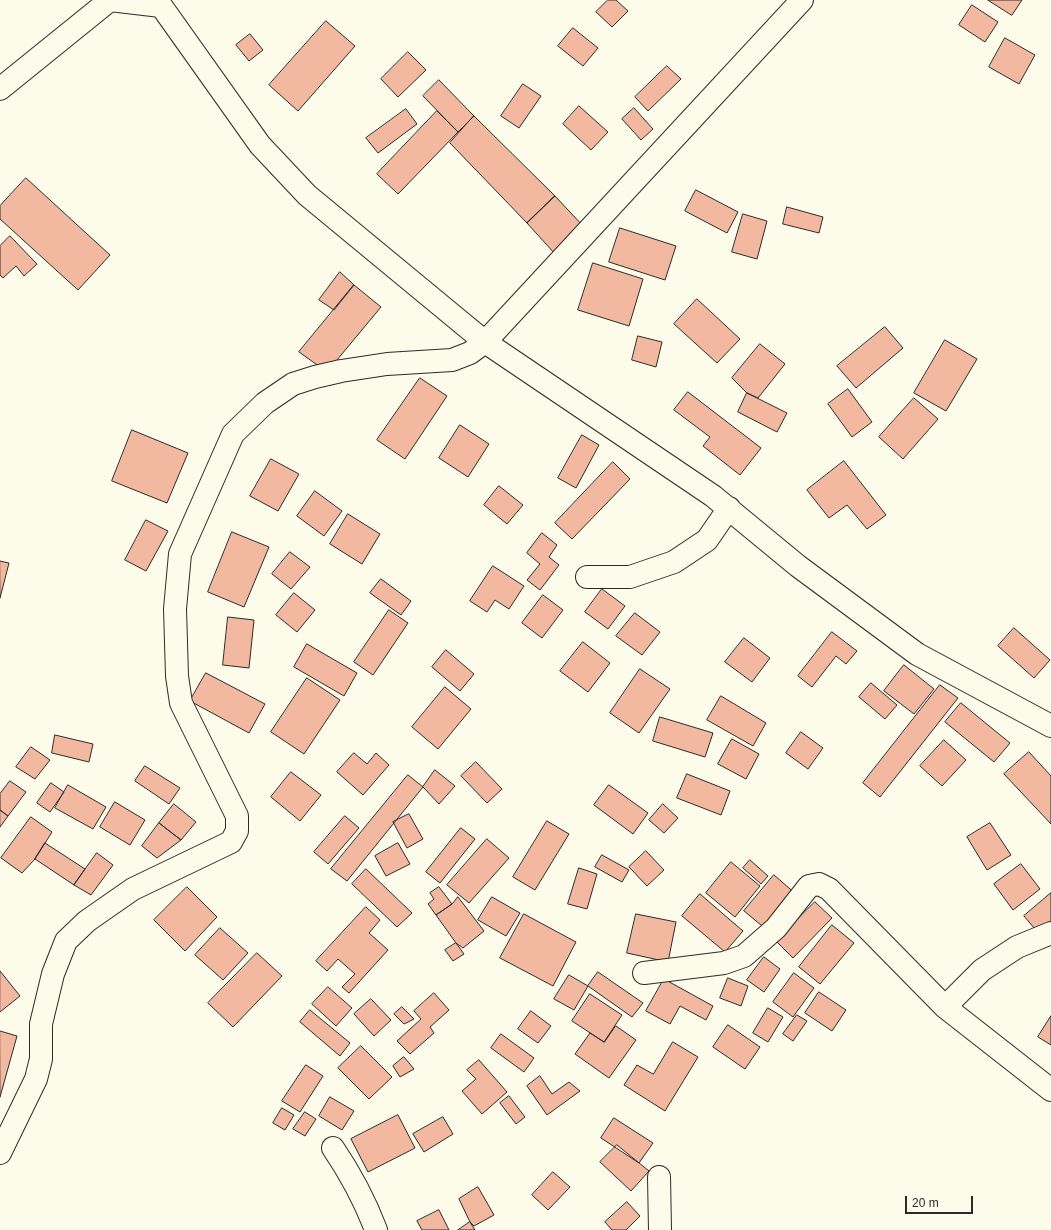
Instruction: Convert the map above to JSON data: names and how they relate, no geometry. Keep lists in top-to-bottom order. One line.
{"scale_bar":"20 m"}
